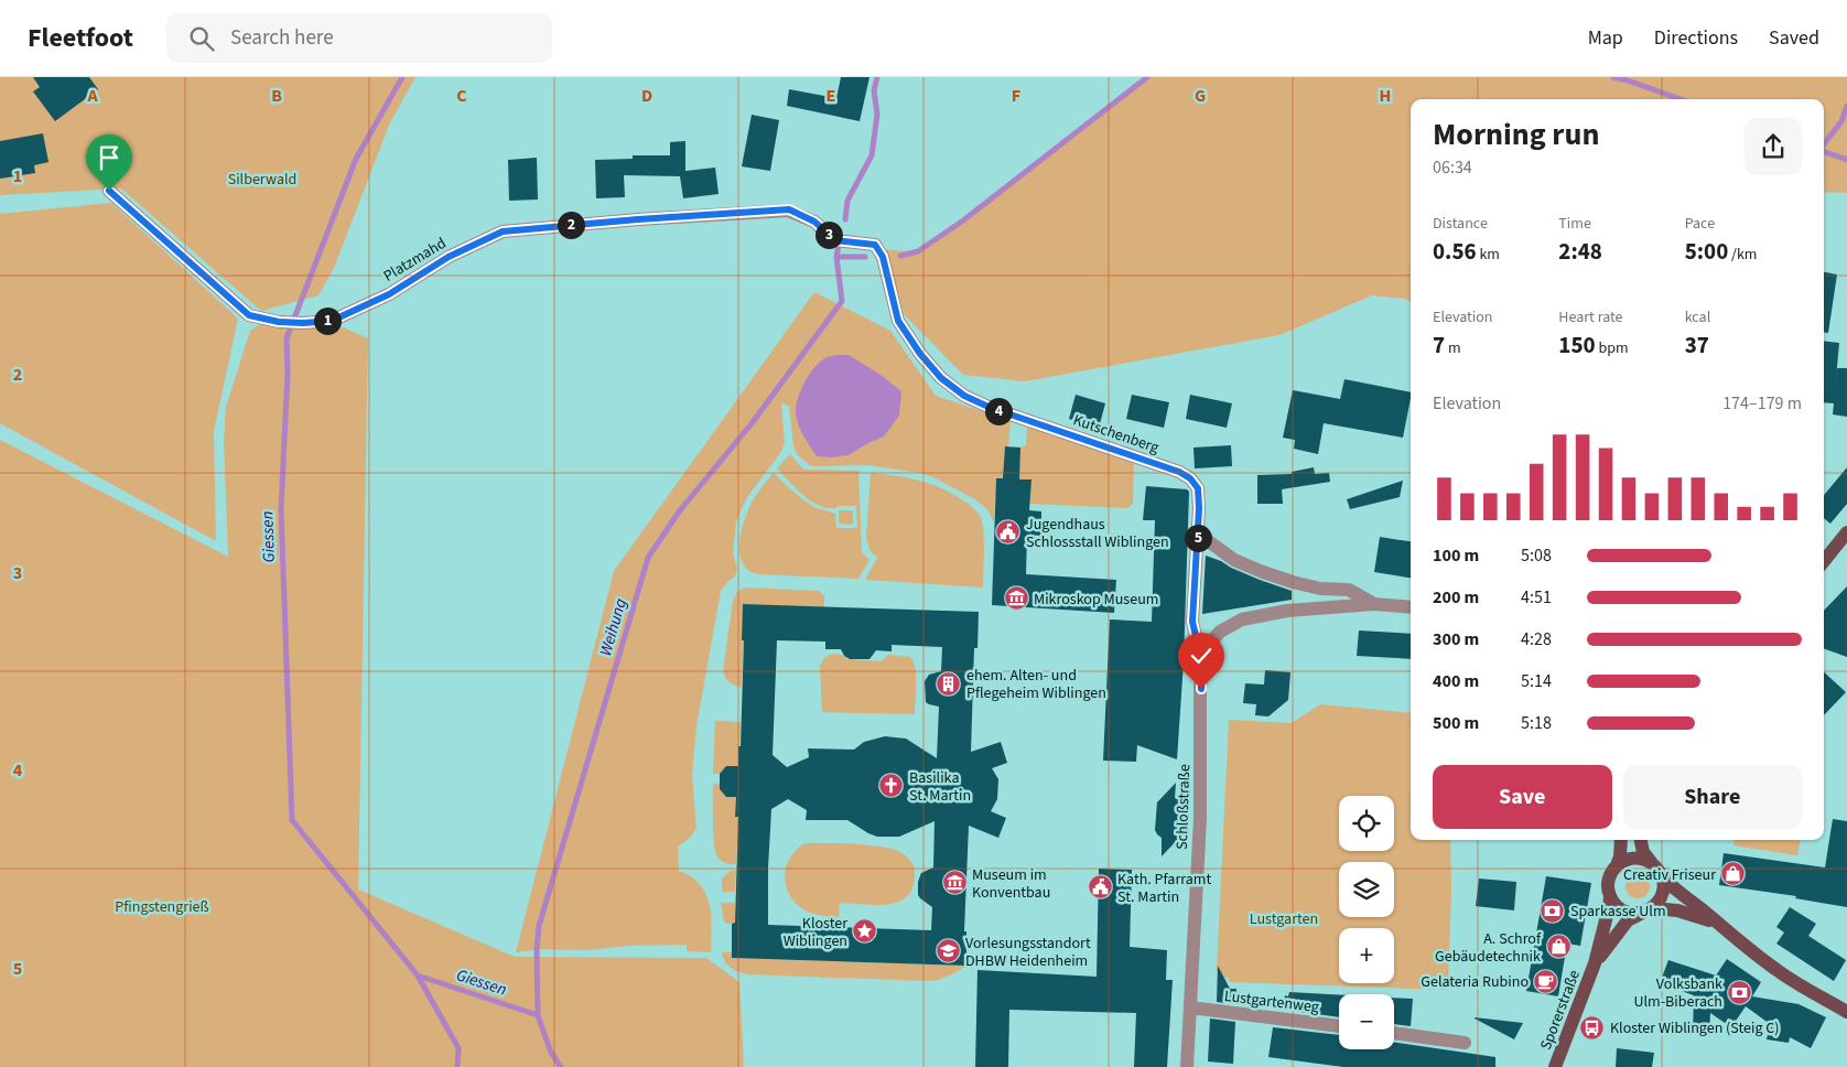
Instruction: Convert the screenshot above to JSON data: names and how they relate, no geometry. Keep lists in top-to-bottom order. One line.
{"streets":{"main road":["Sporerstraße"],"street":["Platzmahd","Kutschenberg","Schloßstraße","Lustgartenweg"]},"crossings":[["Platzmahd","Kutschenberg"],["Schloßstraße","Lustgartenweg"]],"water":["Giessen","Weihung"],"parks":["Silberwald","Pfingstengrieß","Lustgarten"],"places":{"public building":["Jugendhaus Schlossstall Wiblingen","Kath. Pfarramt St. Martin"],"museum":["Mikroskop Museum","Museum im Konventbau"],"building":["ehem. Alten- und Pflegeheim Wiblingen"],"church":["Basilika St. Martin"],"shop":["Creativ Friseur","A. Schrof Gebäudetechnik"],"bank":["Sparkasse Ulm","Volksbank Ulm-Biberach"],"place":["Kloster Wiblingen"],"school or university":["Vorlesungsstandort DHBW Heidenheim"],"cafe":["Gelateria Rubino"],"bus stop":["Kloster Wiblingen (Steig C)"]},"page":{"header":"Fleetfoot","search":"Search here","nav":["Map","Directions","Saved"],"heading":["Morning run","06:34"],"stats":[["Distance","0.56 km"],["Time","2:48"],["Pace","5:00 /km"],["Elevation","7 m"],["Heart rate","150 bpm"],["kcal","37"]],"pins":["2","3","1","4","5"],"chart":["Elevation","174–179 m"],"list":[{"name":"100 m","note":"5:08"},{"name":"200 m","note":"4:51"},{"name":"300 m","note":"4:28"},{"name":"400 m","note":"5:14"},{"name":"500 m","note":"5:18"}],"buttons":["Save","Share"],"map_buttons":["+","−"]},"grid":{"columns":["A","B","C","D","E","F","G","H"],"rows":["1","2","3","4","5"]}}
